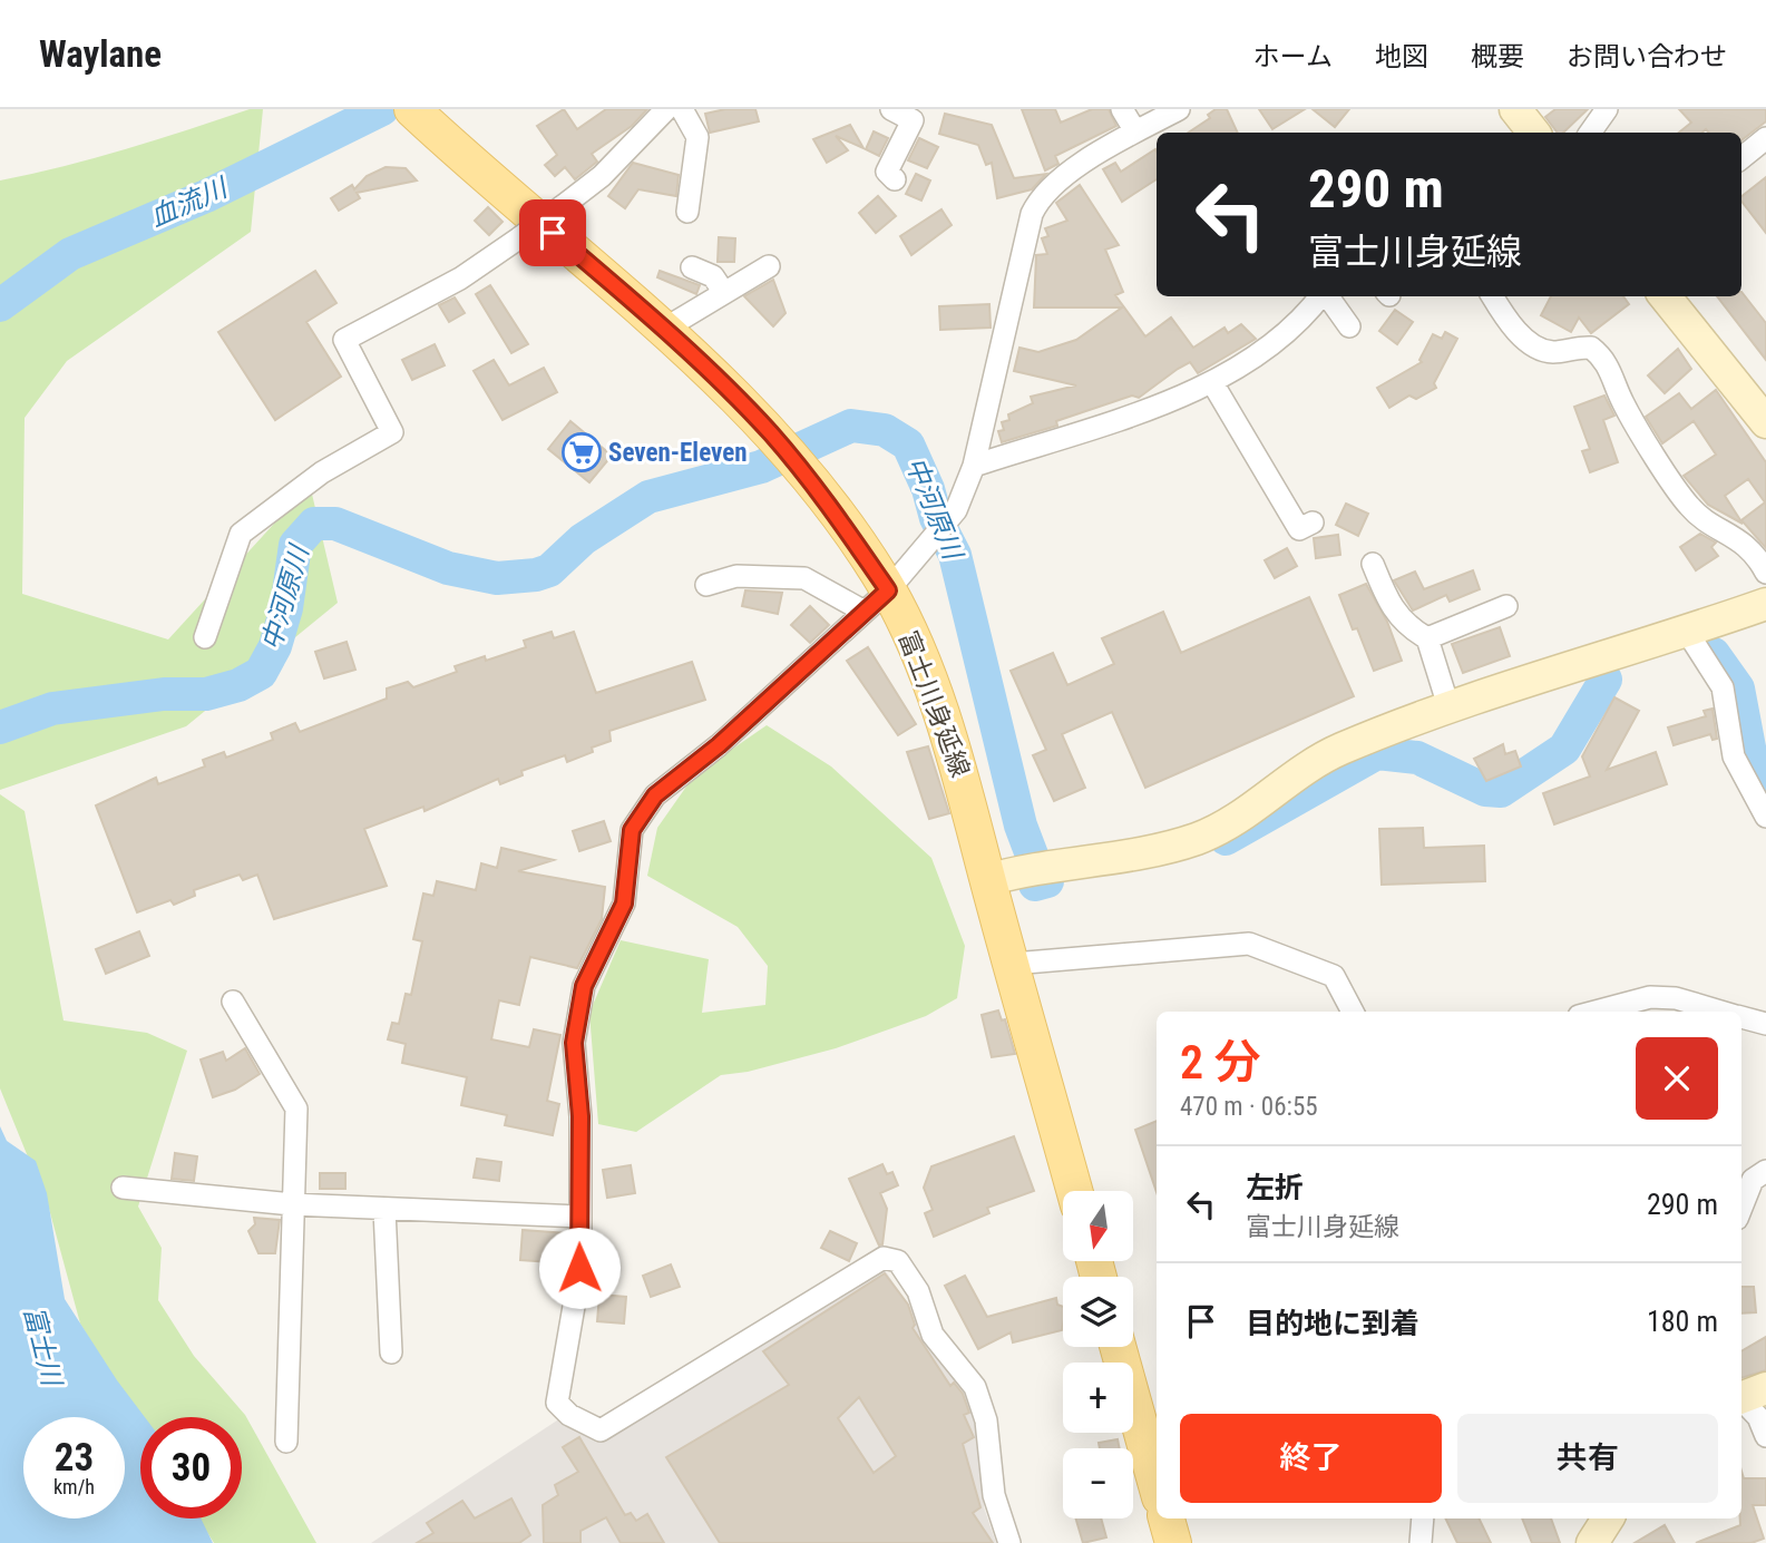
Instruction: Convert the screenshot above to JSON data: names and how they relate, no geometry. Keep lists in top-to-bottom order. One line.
{"streets":{"main road":["富士川身延線"]},"water":["血流川","中河原川","富士川"],"places":{"supermarket":["Seven-Eleven"]},"north":"bottom","page":{"header":"Waylane","nav":["ホーム","地図","概要","お問い合わせ"],"turn":["290 m","富士川身延線"],"heading":["2 分","470 m · 06:55"],"list":[{"name":"左折","note":"富士川身延線","value":"290 m"},{"name":"目的地に到着","value":"180 m"}],"map_buttons":["+","−"],"buttons":["終了","共有"],"speed":"23 km/h","limit":"30"}}
